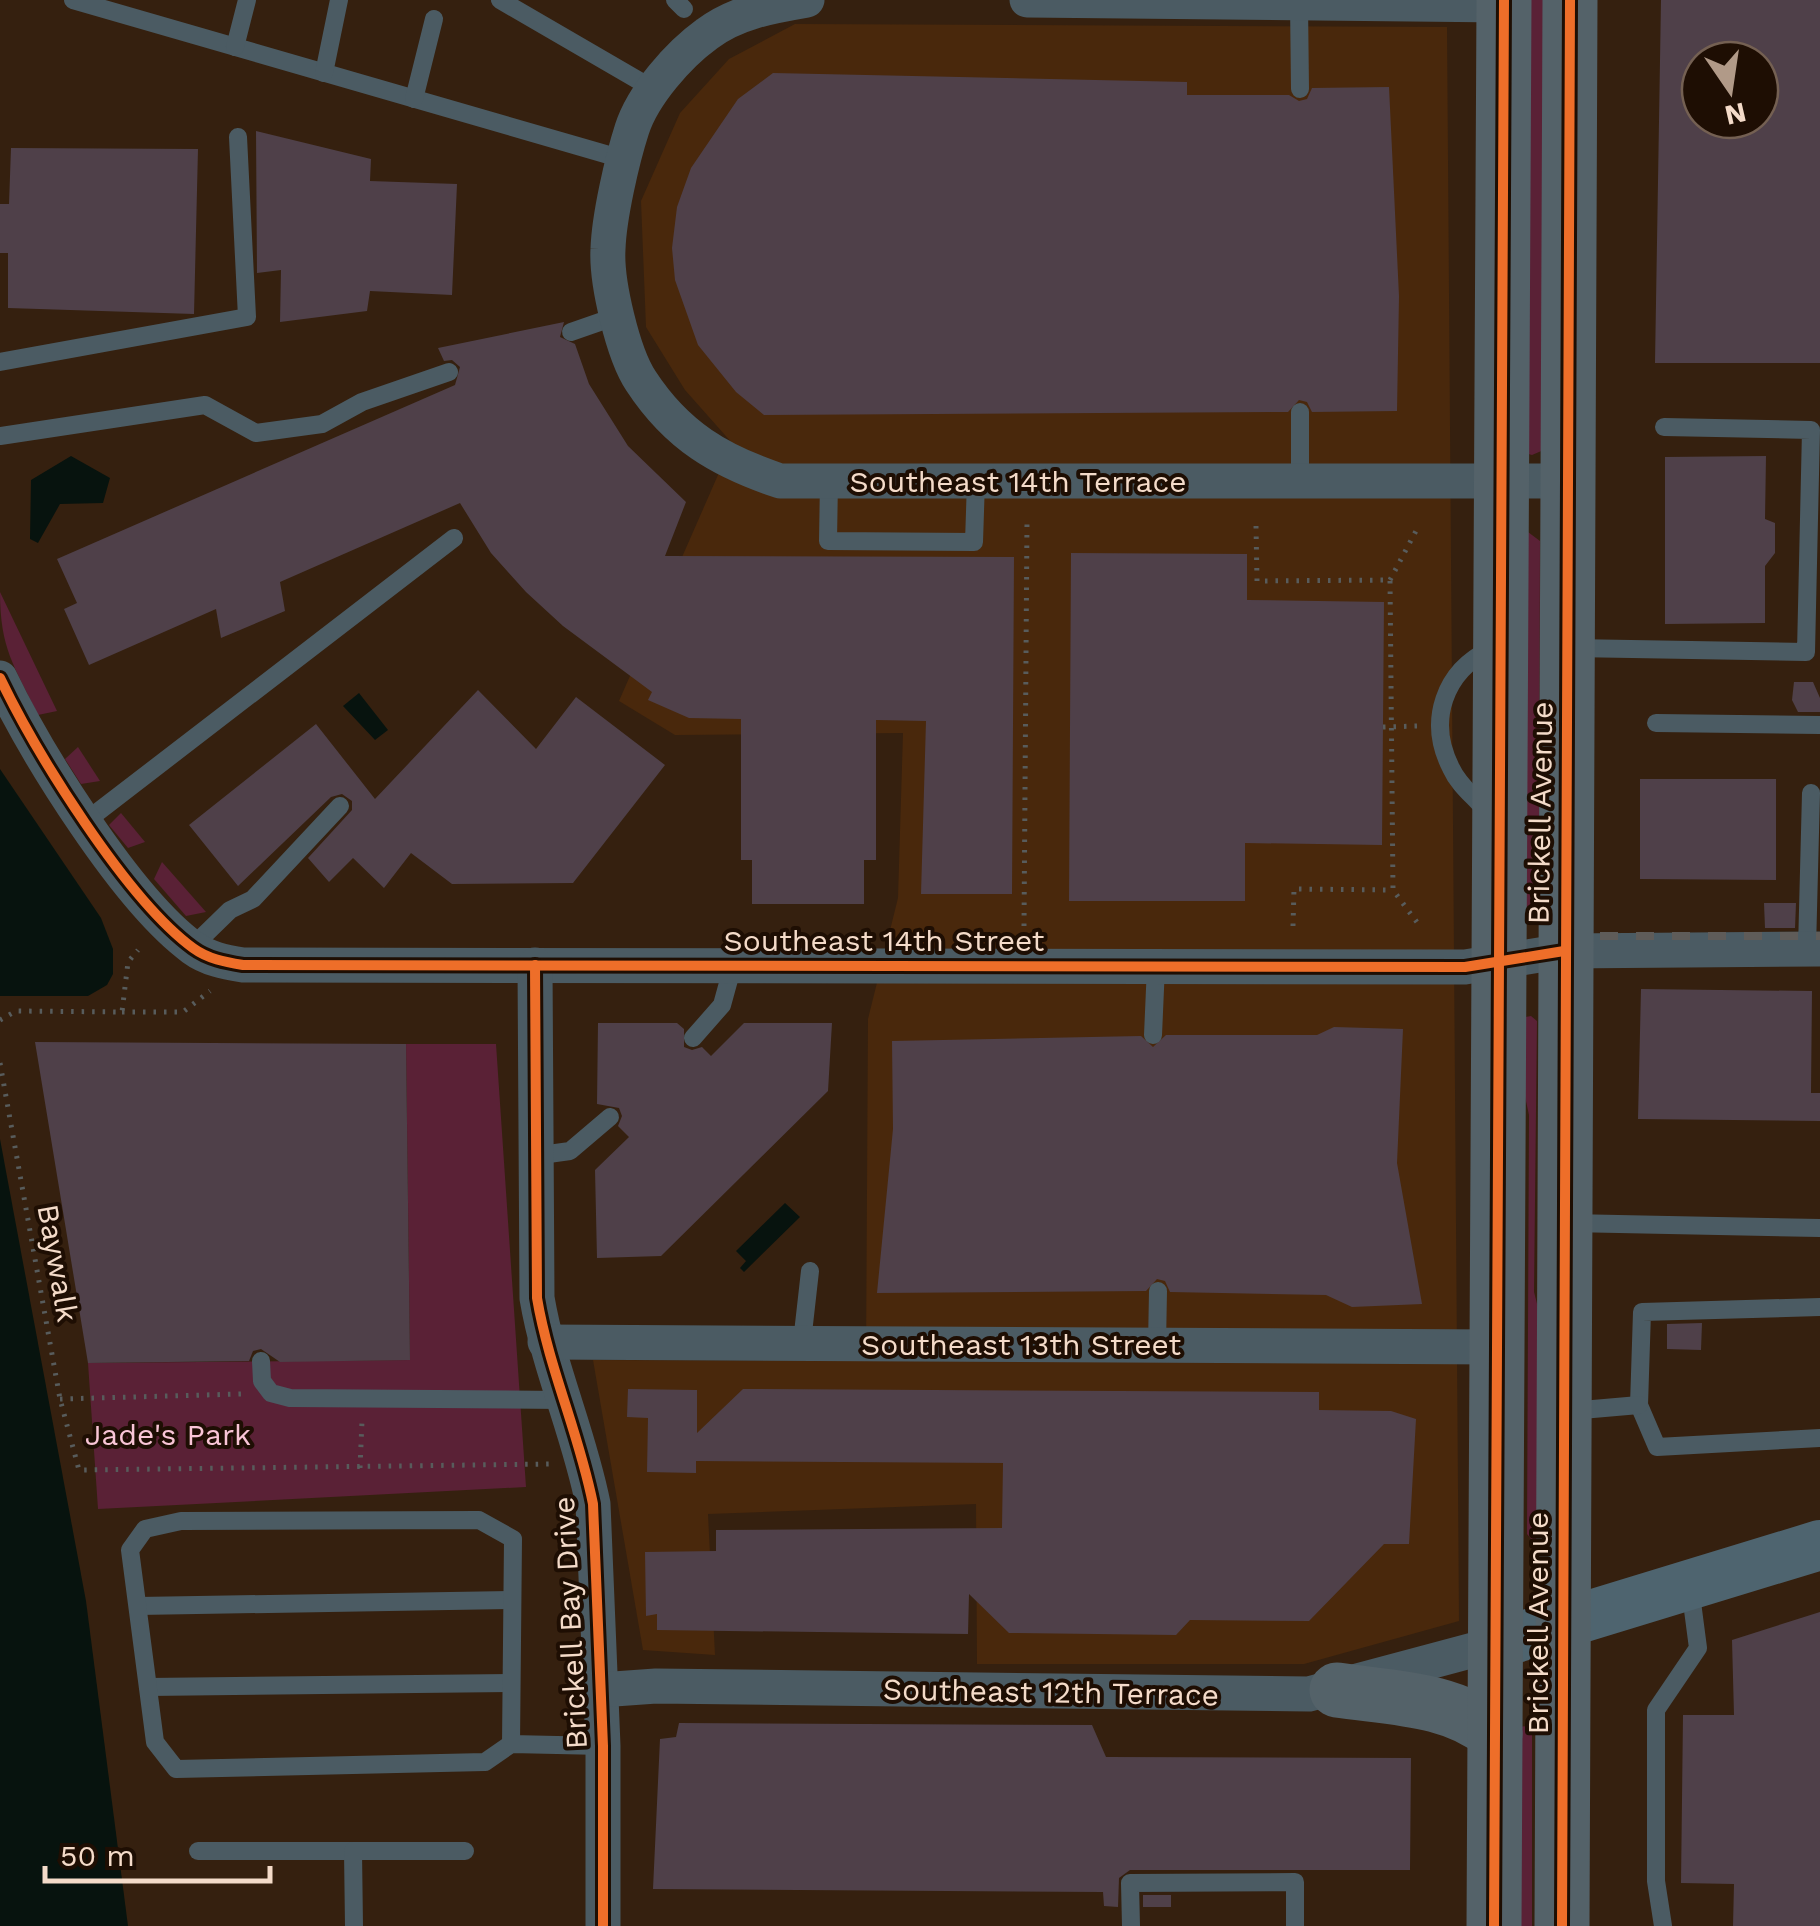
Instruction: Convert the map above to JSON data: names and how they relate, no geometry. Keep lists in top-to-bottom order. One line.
{"streets":{"main road":["Brickell Avenue"],"street":["Southeast 14th Terrace","Southeast 14th Street","Southeast 13th Street","Brickell Bay Drive","Southeast 12th Terrace"],"path":["Baywalk"]},"crossings":[["Southeast 14th Terrace","Brickell Avenue"],["Brickell Avenue","Southeast 14th Street"],["Brickell Avenue","Southeast 13th Street"],["Brickell Avenue","Southeast 12th Terrace"],["Southeast 14th Street","Brickell Bay Drive"],["Southeast 13th Street","Brickell Bay Drive"],["Brickell Bay Drive","Southeast 12th Terrace"]],"parks":["Jade's Park"],"scale_bar":"50 m","north":"bottom"}
